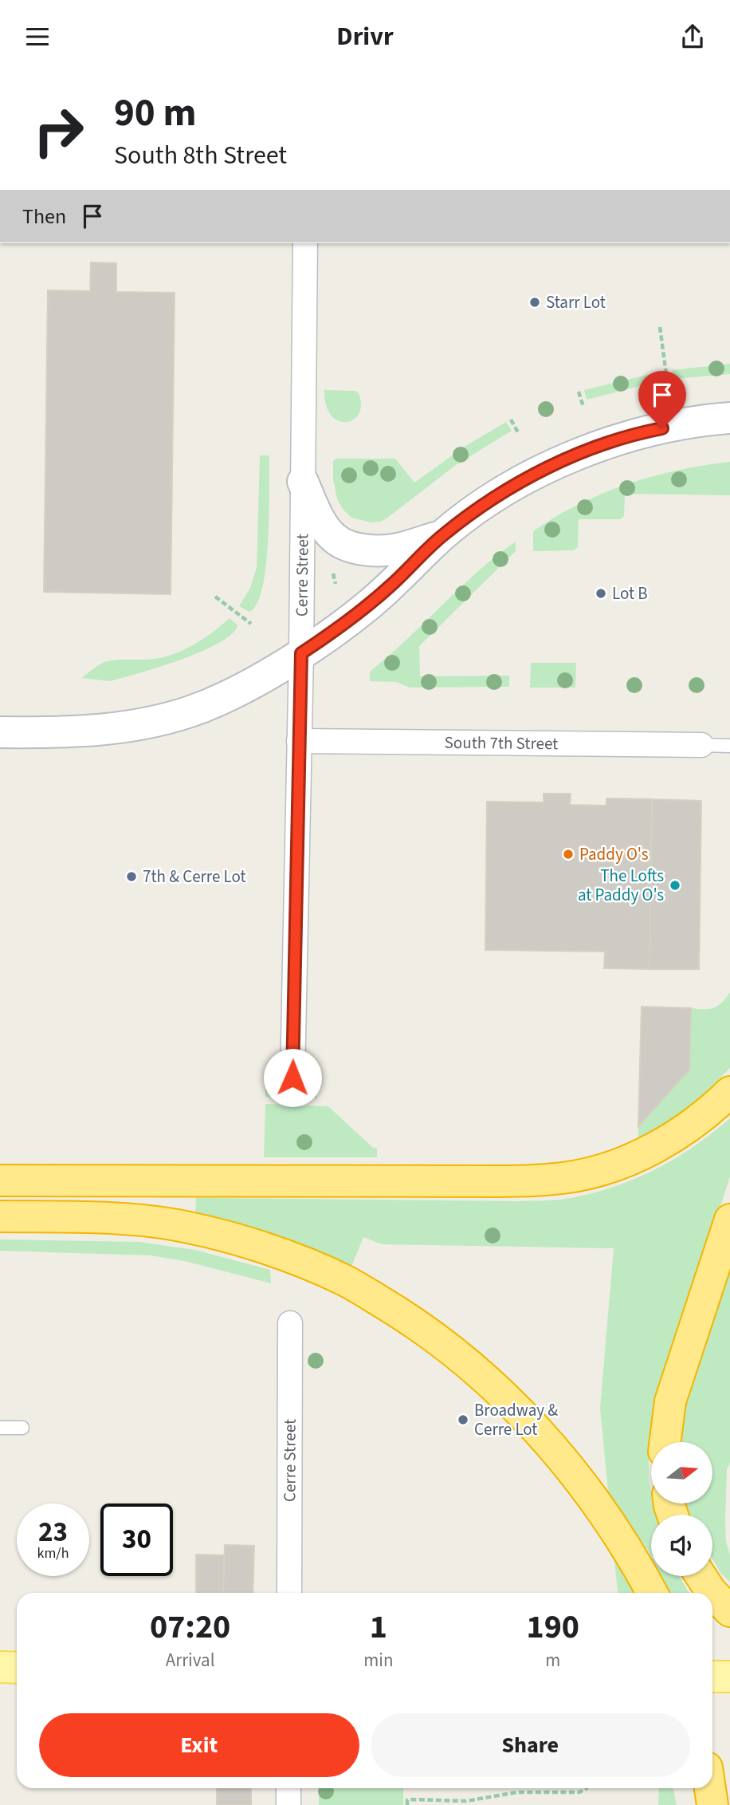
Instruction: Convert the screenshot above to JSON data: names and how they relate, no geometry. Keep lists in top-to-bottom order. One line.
{"streets":{"street":["Cerre Street","South 7th Street"]},"crossings":[["Cerre Street","South 7th Street"]],"places":["Starr Lot","Lot B","Paddy O's","7th & Cerre Lot","The Lofts at Paddy O's","Broadway & Cerre Lot"],"north":"right","page":{"header":"Drivr","turn":["90 m","South 8th Street"],"then":"Then","speed":"23 km/h","limit":"30","eta":["07:20","Arrival","1","min","190","m"],"buttons":["Exit","Share"]}}
